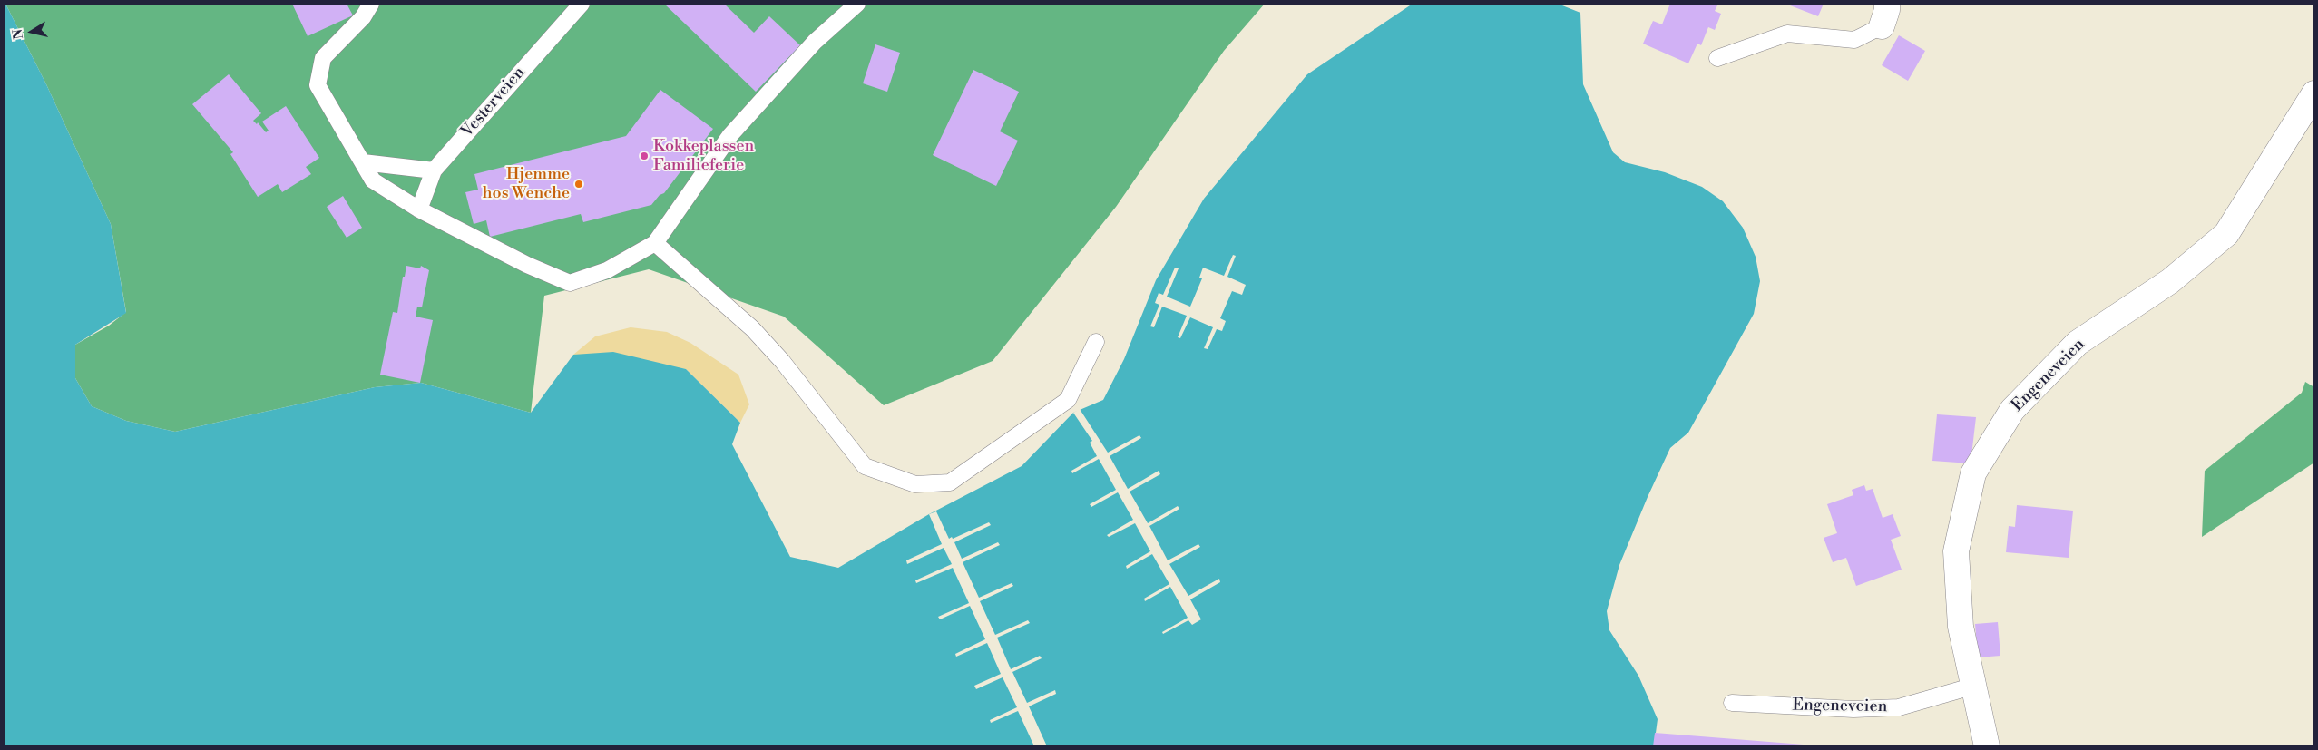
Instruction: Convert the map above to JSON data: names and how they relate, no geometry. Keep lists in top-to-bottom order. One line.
{"streets":{"street":["Engeneveien"],"lane":["Vesterveien"]},"places":["Kokkeplassen Familieferie","Hjemme hos Wenche"],"north":"left"}
